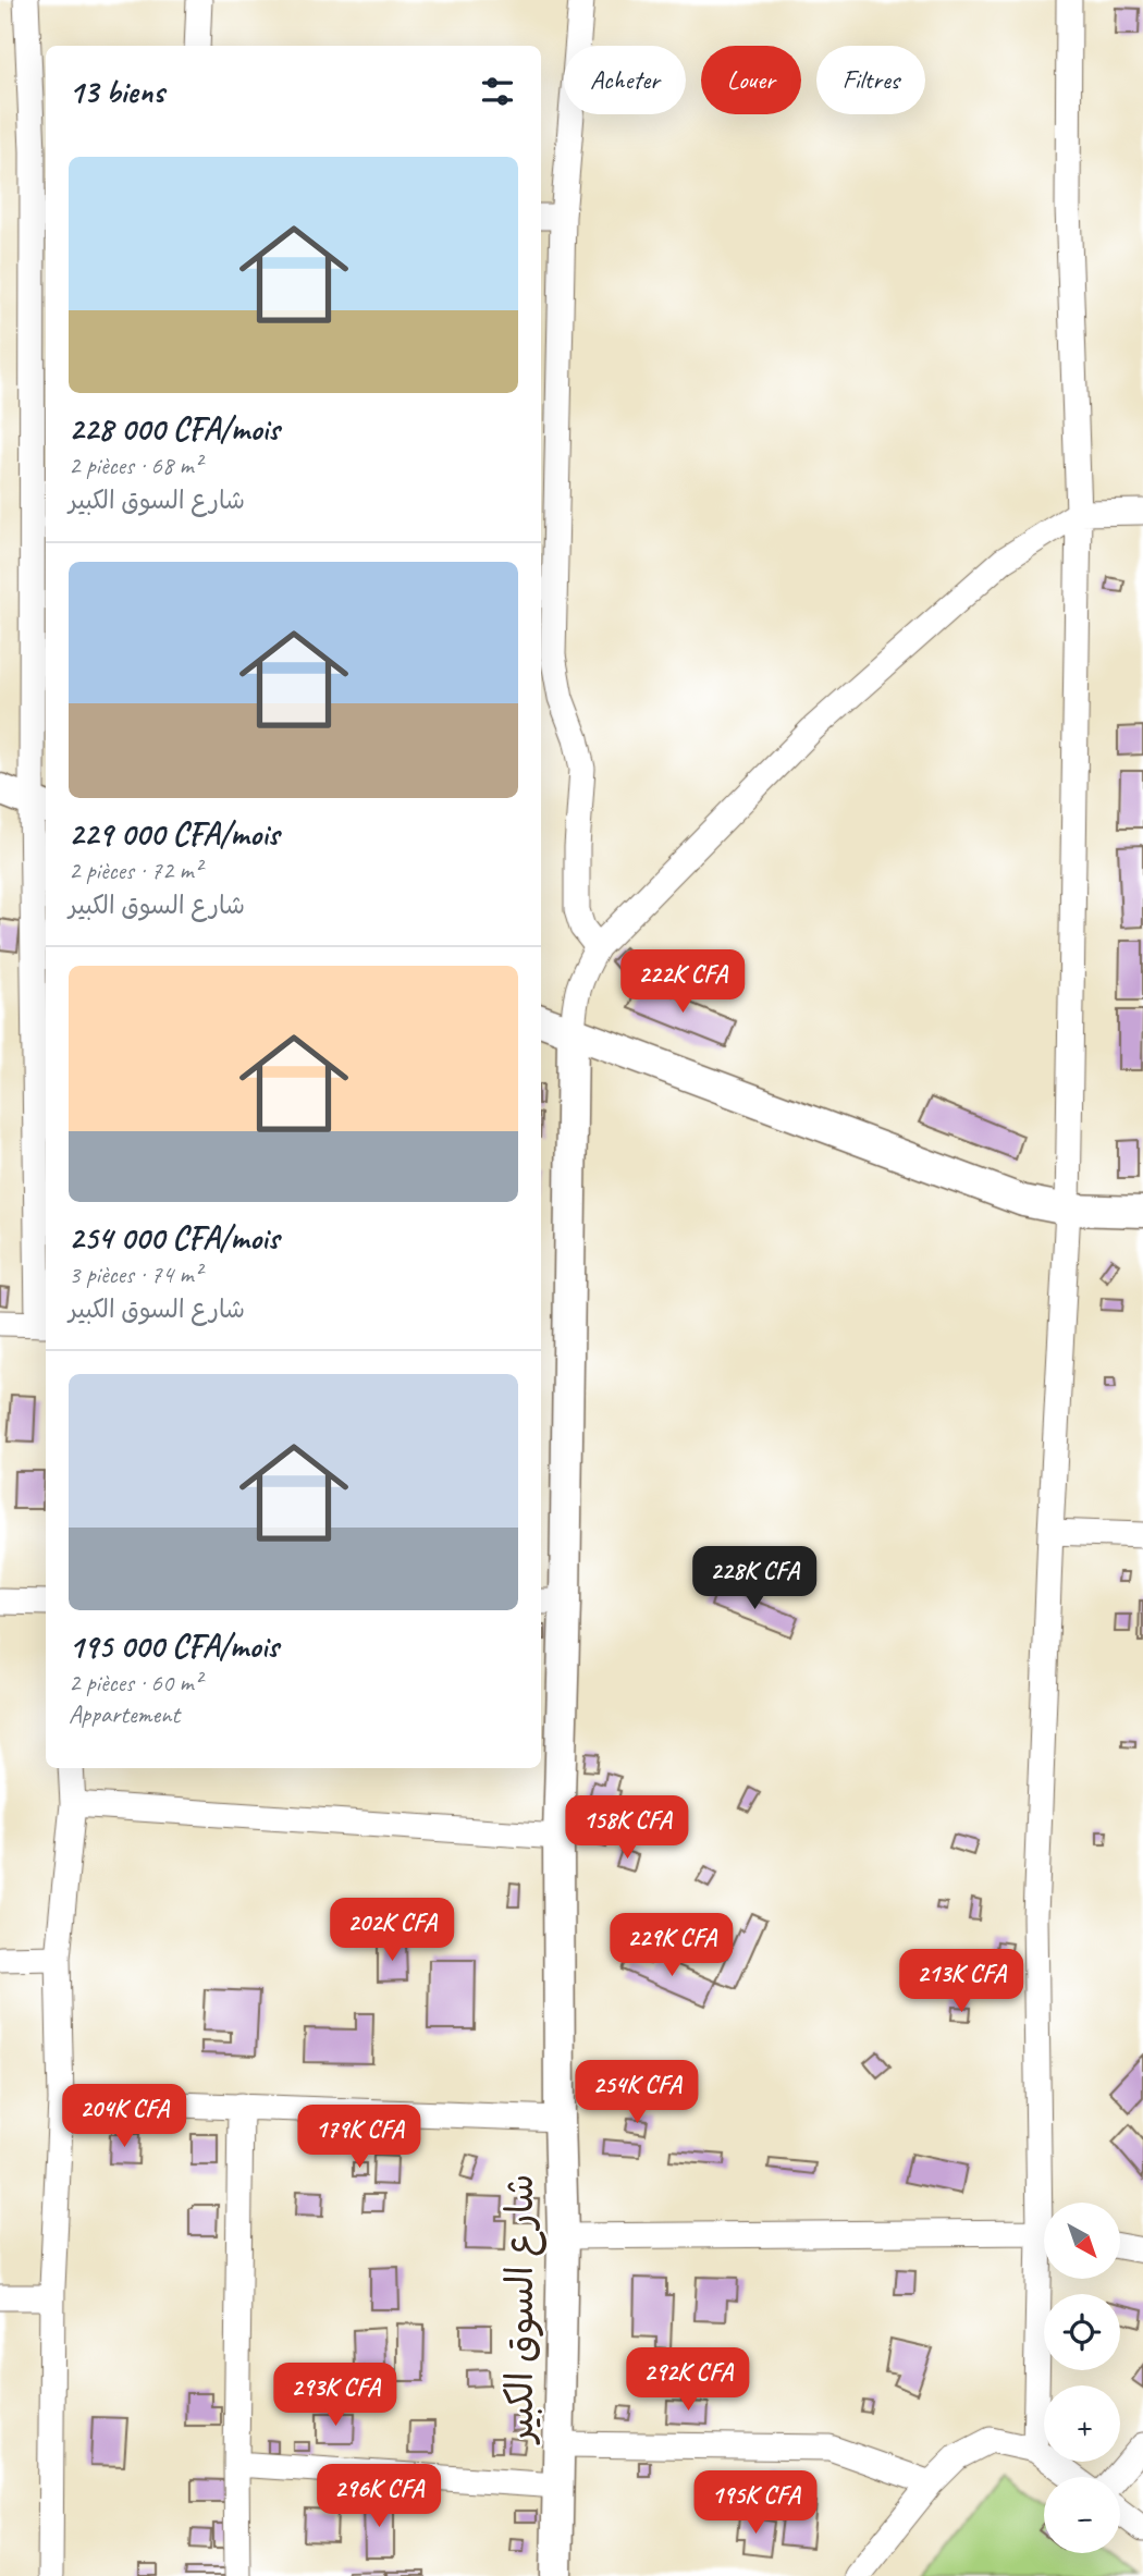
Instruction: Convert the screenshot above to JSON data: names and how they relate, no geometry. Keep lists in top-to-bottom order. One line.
{"streets":{"street":["شارع السوق الكبير"]},"north":"bottom right","page":{"chip":["Acheter","Louer","Filtres"],"heading":"13 biens","list":[{"name":"228 000 CFA/mois","note":"2 pièces · 68 m² · شارع السوق الكبير"},{"name":"229 000 CFA/mois","note":"2 pièces · 72 m² · شارع السوق الكبير"},{"name":"254 000 CFA/mois","note":"3 pièces · 74 m² · شارع السوق الكبير"},{"name":"195 000 CFA/mois","note":"2 pièces · 60 m² · Appartement"}],"price":["222K CFA","228K CFA","158K CFA","202K CFA","229K CFA","213K CFA","254K CFA","204K CFA","179K CFA","292K CFA","293K CFA","296K CFA","195K CFA"],"map_buttons":["+","−"]}}
